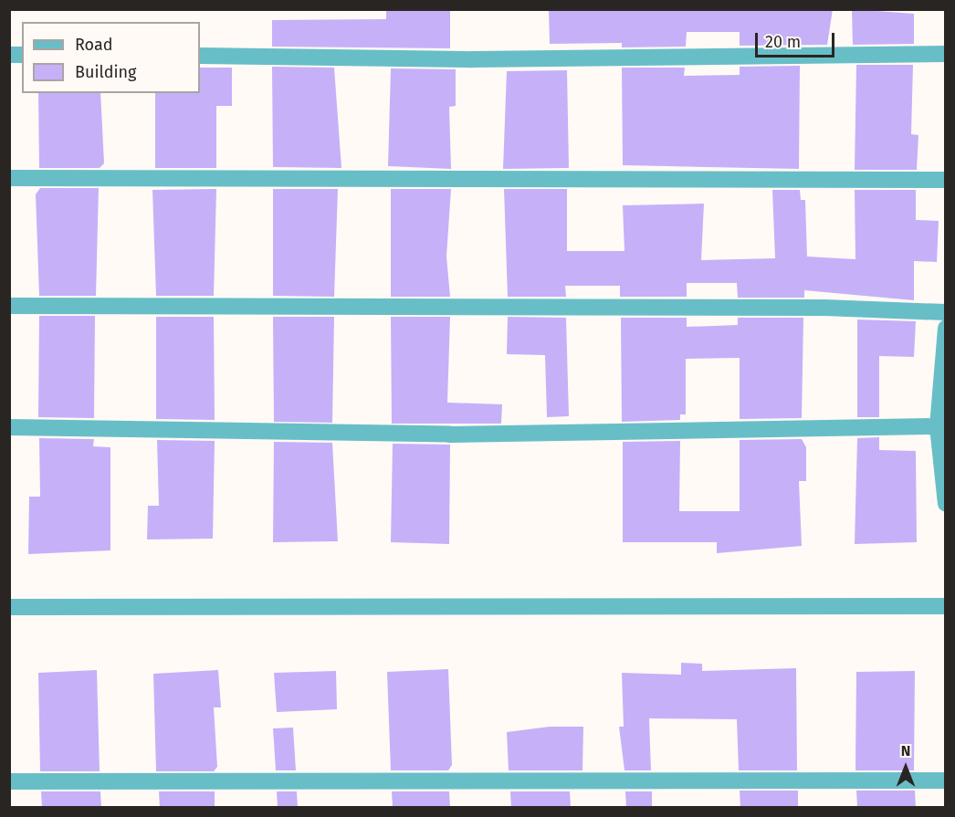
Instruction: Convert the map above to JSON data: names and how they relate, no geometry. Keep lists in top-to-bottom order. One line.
{"legend":["Road","Building"],"scale_bar":"20 m","north":"top"}
